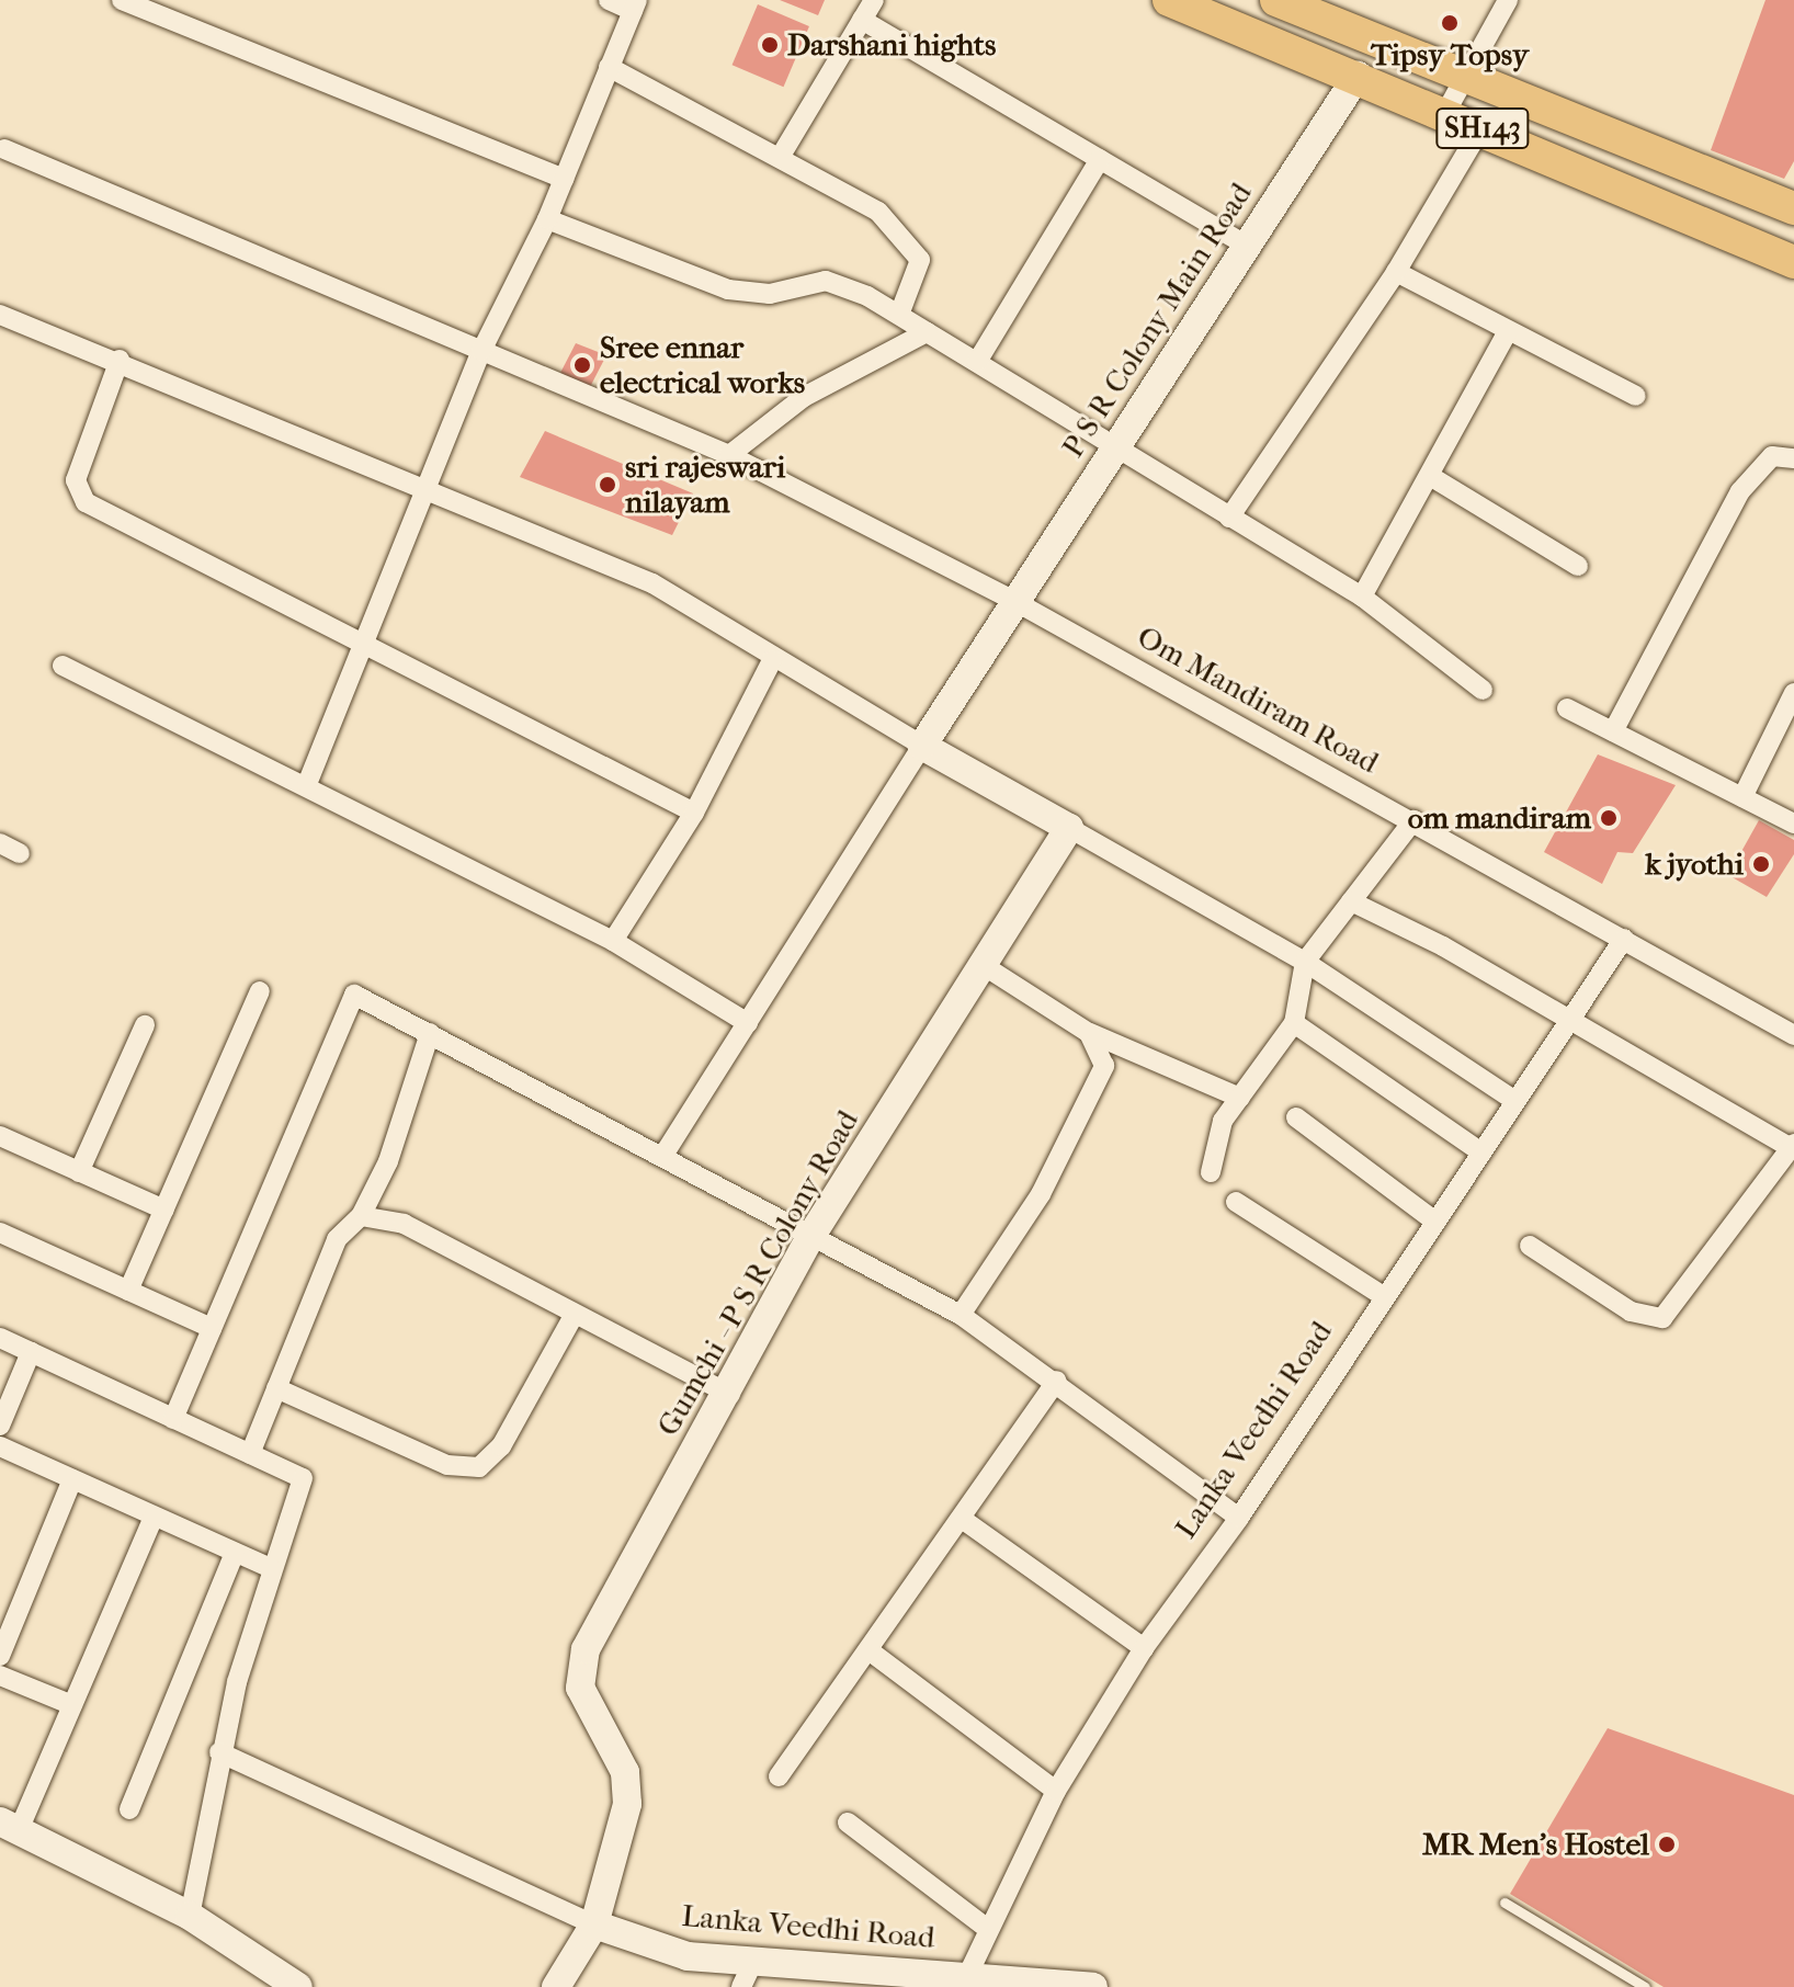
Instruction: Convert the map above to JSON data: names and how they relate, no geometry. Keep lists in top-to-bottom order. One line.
{"streets":{"main road":["SH143"],"street":["P S R Colony Main Road","Om Mandiram Road","Gumchi - P S R Colony Road","Lanka Veedhi Road"]},"crossings":[["SH143","P S R Colony Main Road"],["P S R Colony Main Road","Om Mandiram Road"],["Om Mandiram Road","Lanka Veedhi Road"],["Gumchi - P S R Colony Road","Lanka Veedhi Road"]],"places":["Tipsy Topsy","Darshani hights","Sree ennar electrical works","sri rajeswari nilayam","om mandiram","k jyothi","MR Men's Hostel"]}
